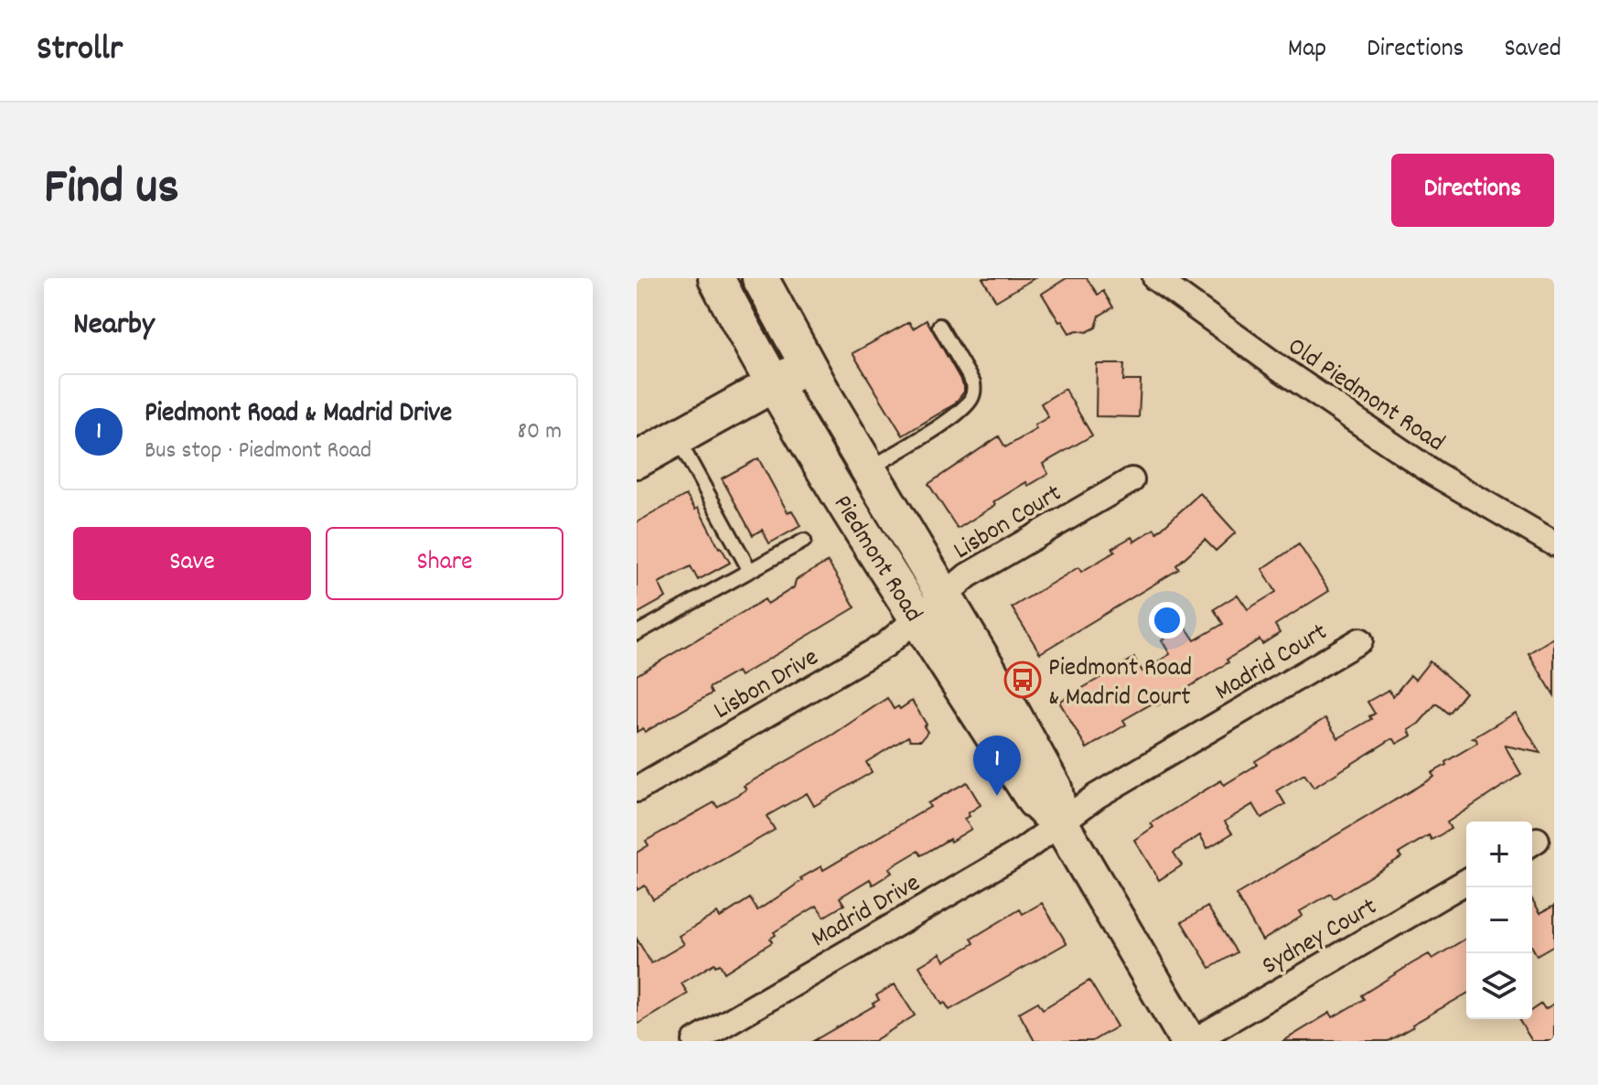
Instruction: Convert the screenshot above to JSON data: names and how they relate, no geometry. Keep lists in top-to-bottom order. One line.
{"streets":{"main road":["Piedmont Road"],"street":["Old Piedmont Road","Lisbon Court","Madrid Court","Lisbon Drive","Madrid Drive","Sydney Court"]},"crossings":[["Lisbon Court","Piedmont Road"],["Lisbon Court","Lisbon Drive"],["Piedmont Road","Madrid Court"],["Piedmont Road","Lisbon Drive"],["Piedmont Road","Madrid Drive"],["Madrid Court","Madrid Drive"]],"places":{"bus stop":["Piedmont Road & Madrid Court"]},"page":{"header":"Strollr","nav":["Map","Directions","Saved"],"title":"Find us","buttons":["Directions",["Save","Share"]],"heading":"Nearby","list":[{"mark":"1","name":"Piedmont Road & Madrid Drive","note":"Bus stop · Piedmont Road","value":"80 m"}],"pins":"1","map_buttons":["+","−"]}}
